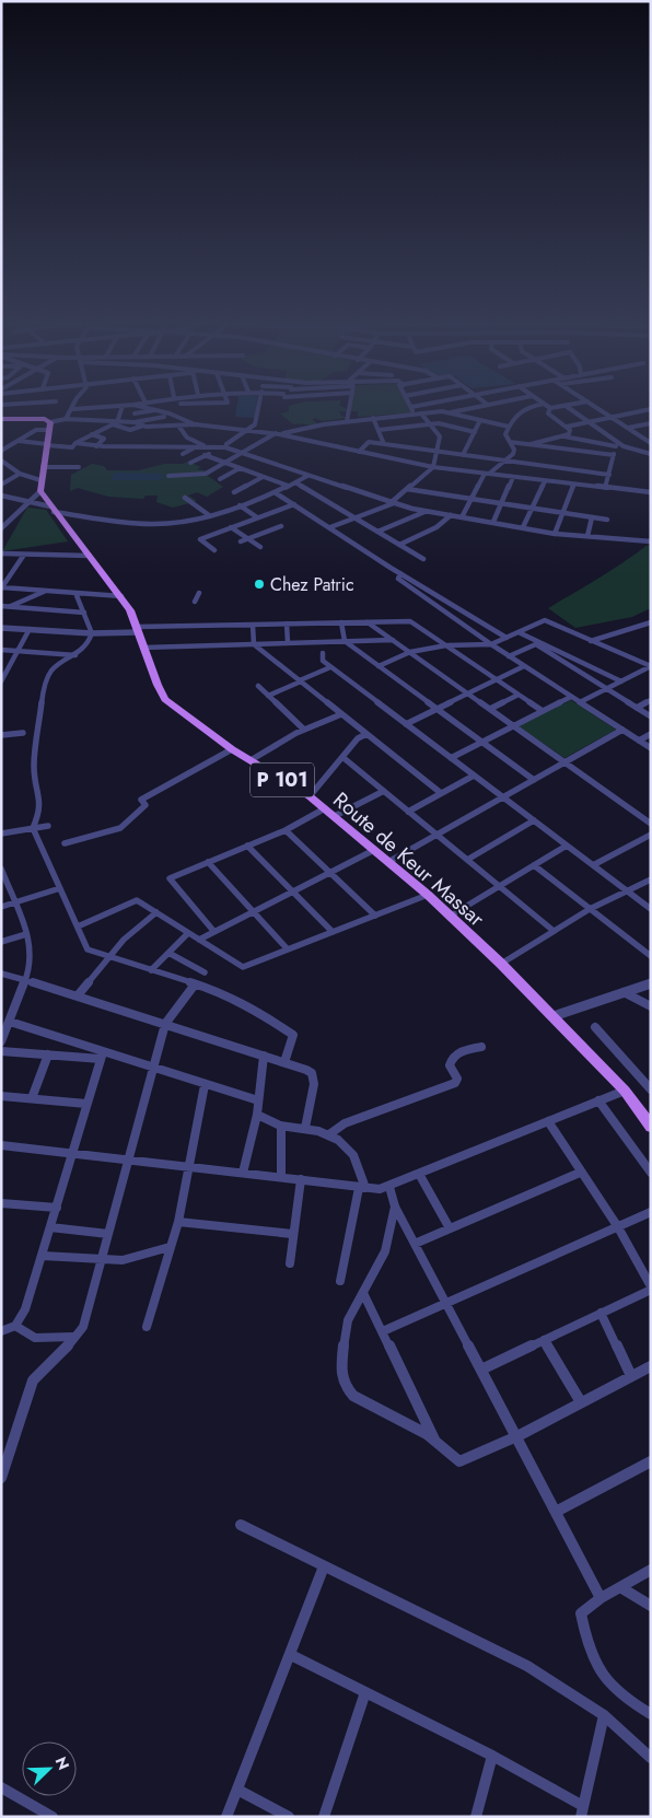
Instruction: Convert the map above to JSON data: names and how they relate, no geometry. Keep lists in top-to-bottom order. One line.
{"streets":{"main road":["P 101","Route de Keur Massar"]},"places":["Chez Patric"],"north":"top right"}
